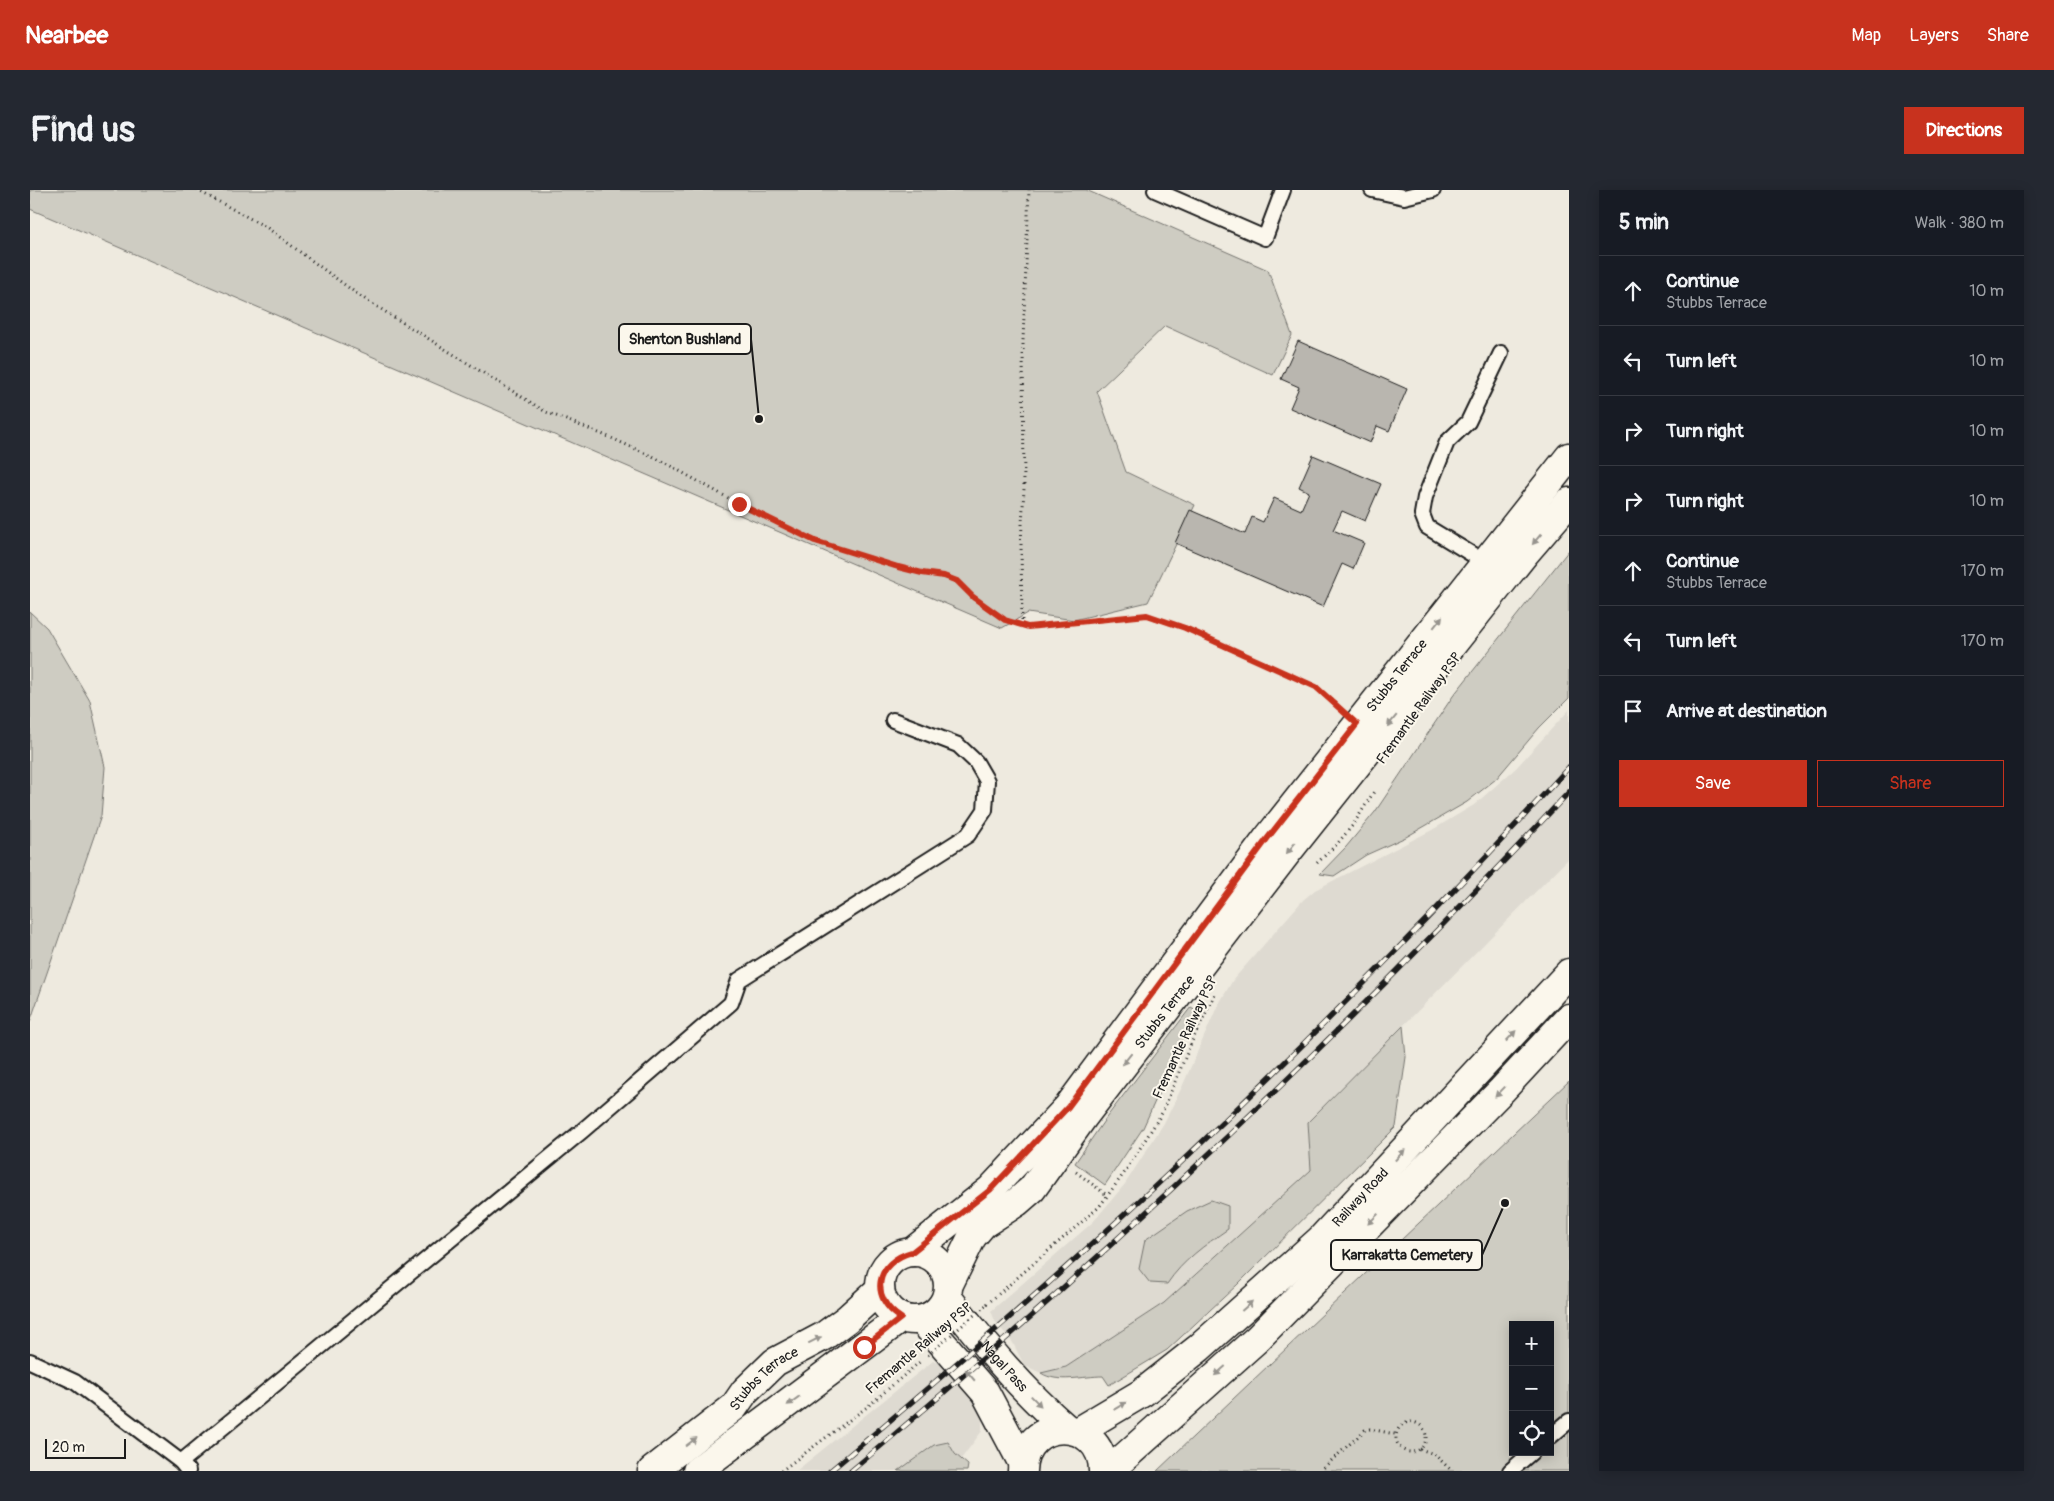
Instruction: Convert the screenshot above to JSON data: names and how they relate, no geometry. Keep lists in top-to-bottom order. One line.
{"streets":{"main road":["Stubbs Terrace","Railway Road","Nagal Pass"],"path":["Fremantle Railway PSP"]},"crossings":[["Stubbs Terrace","Nagal Pass"],["Railway Road","Nagal Pass"]],"places":["Shenton Bushland","Karrakatta Cemetery"],"scale_bar":"20 m","page":{"header":"Nearbee","nav":["Map","Layers","Share"],"buttons":["Directions",["Save","Share"]],"title":"Find us","heading":["5 min","Walk · 380 m"],"list":[["Continue","Stubbs Terrace","10 m"],["Turn left","10 m"],["Turn right","10 m"],["Turn right","10 m"],["Continue","Stubbs Terrace","170 m"],["Turn left","170 m"],"Arrive at destination"],"map_buttons":["+","−"],"scale":"20 m"}}
